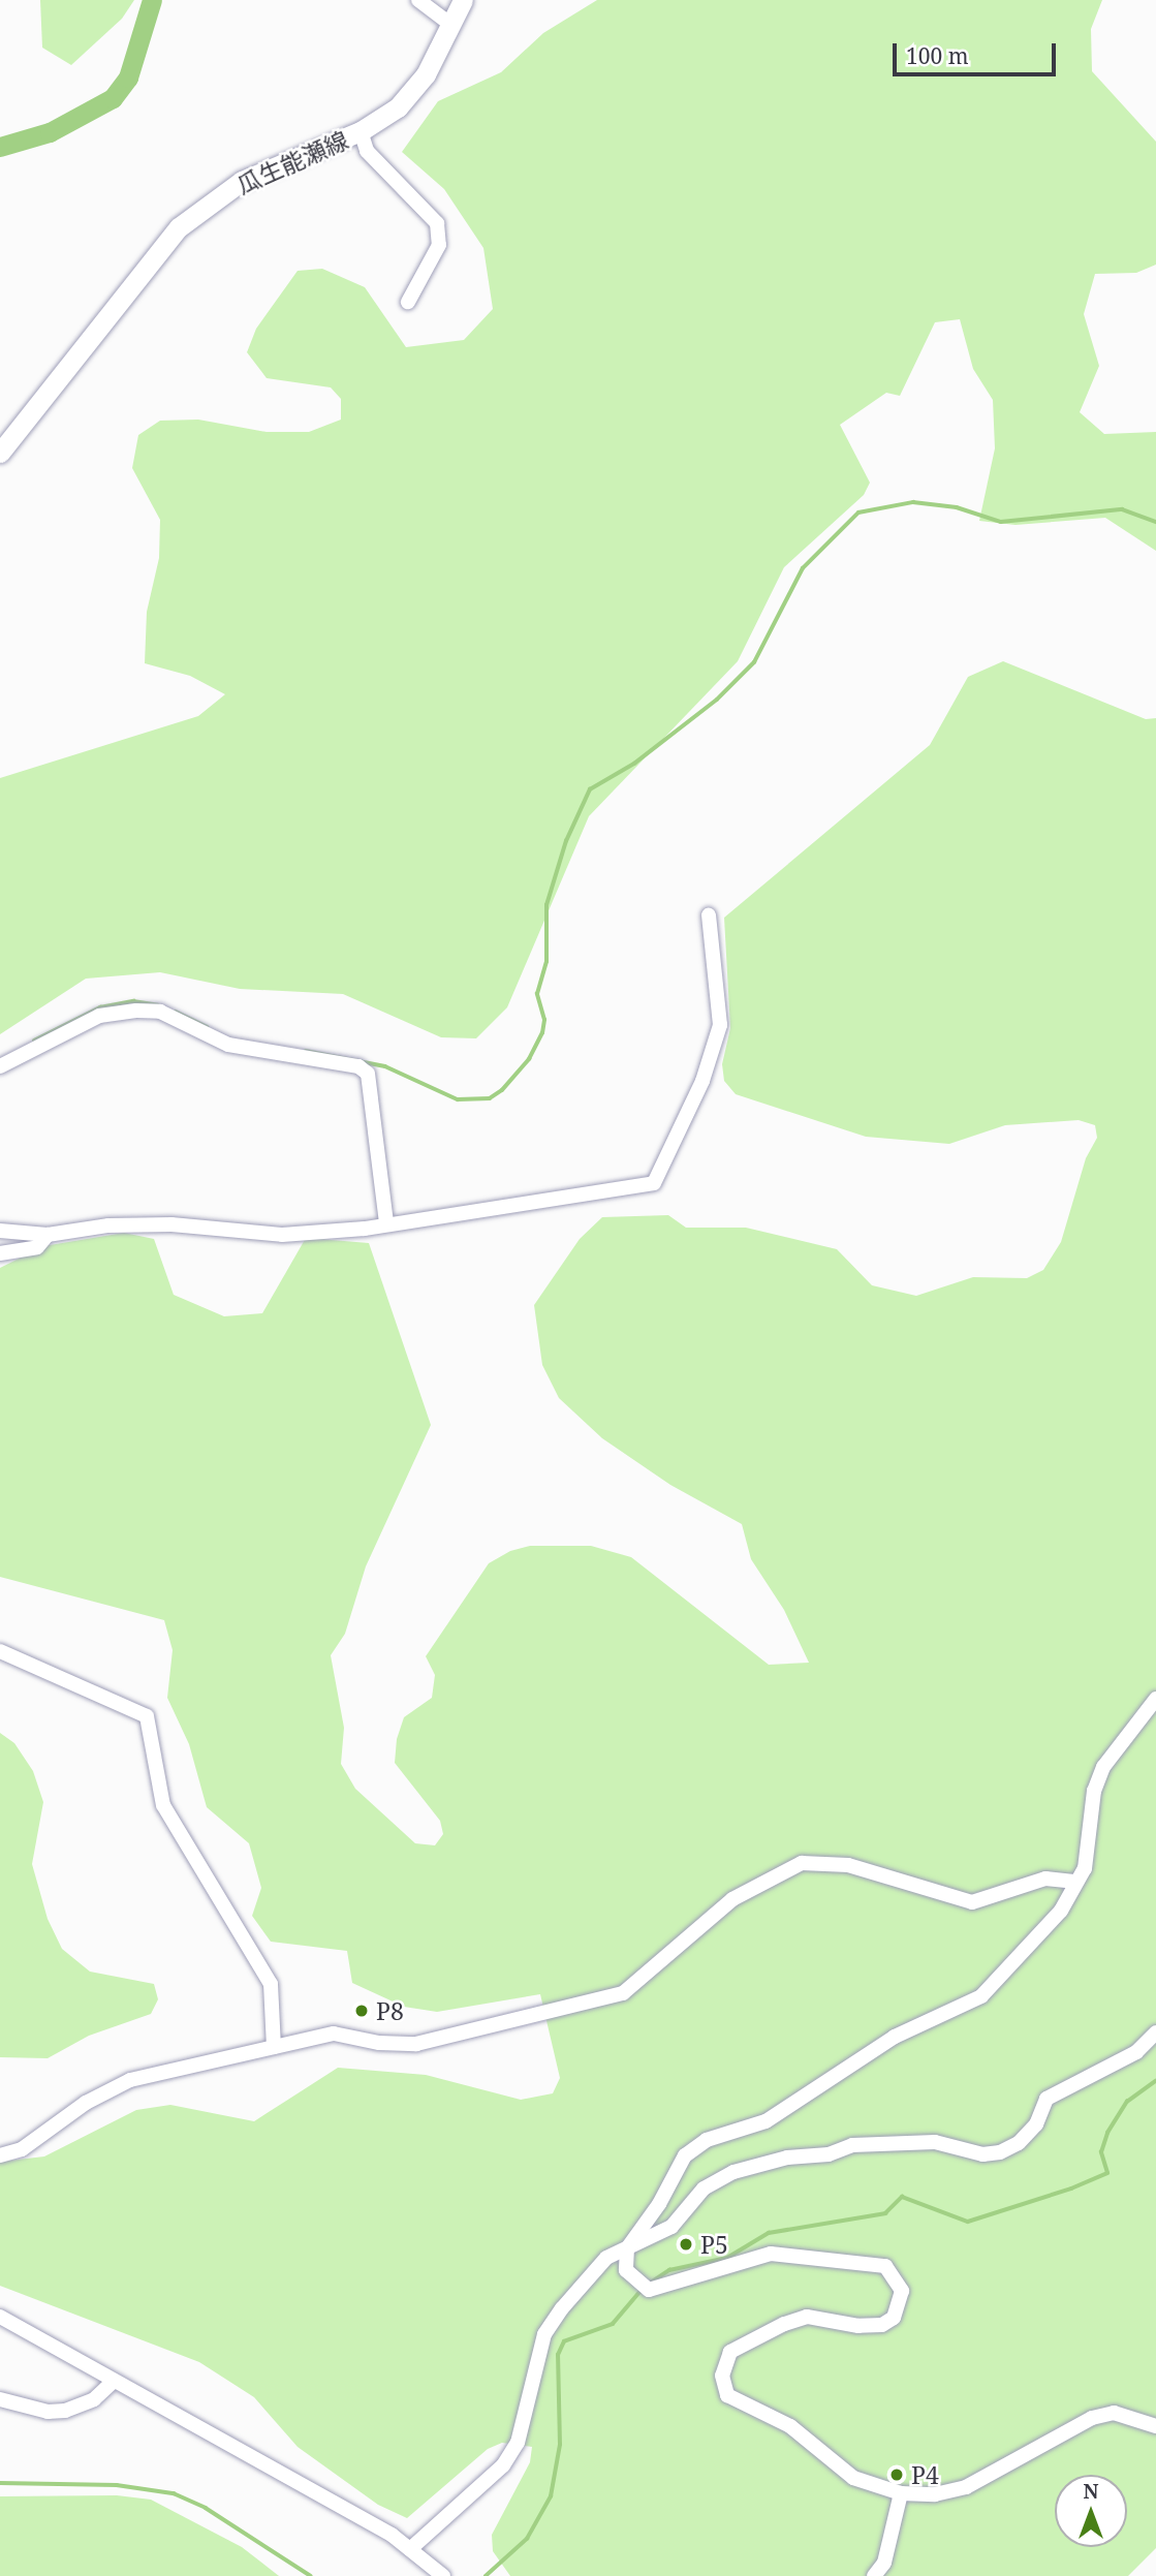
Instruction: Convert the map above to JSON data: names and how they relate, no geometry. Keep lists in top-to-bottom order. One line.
{"streets":{"main road":["瓜生能瀬線"]},"places":["P8","P5","P4"],"scale_bar":"100 m","north":"top"}
